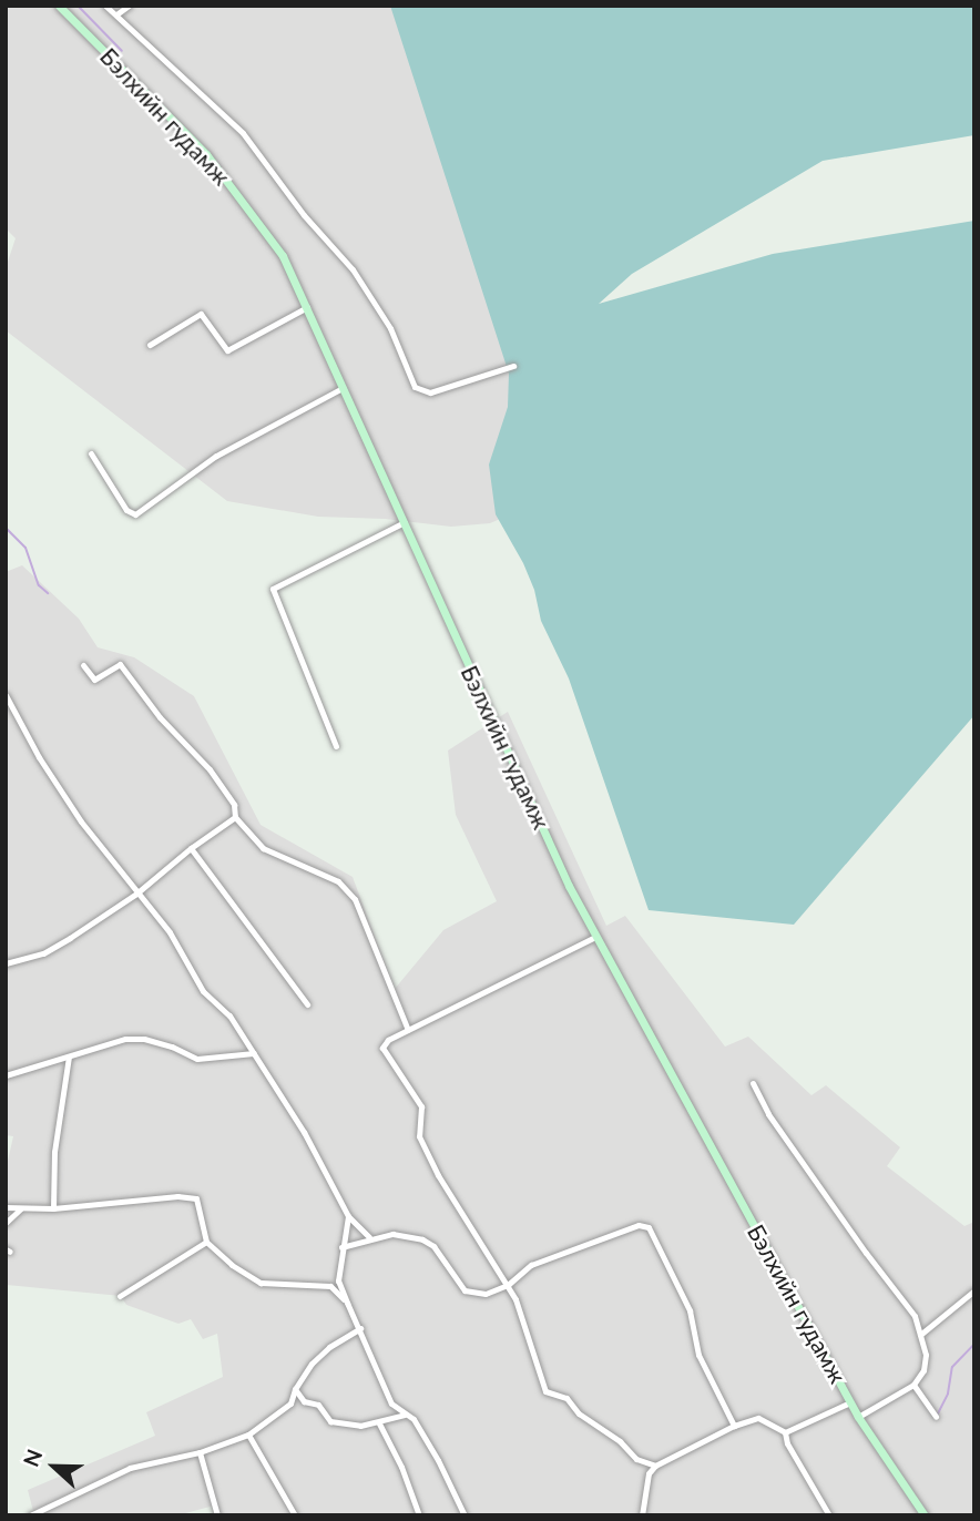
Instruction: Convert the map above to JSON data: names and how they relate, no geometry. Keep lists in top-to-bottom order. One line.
{"streets":{"main road":["Бэлхийн гудамж"]},"north":"left"}
